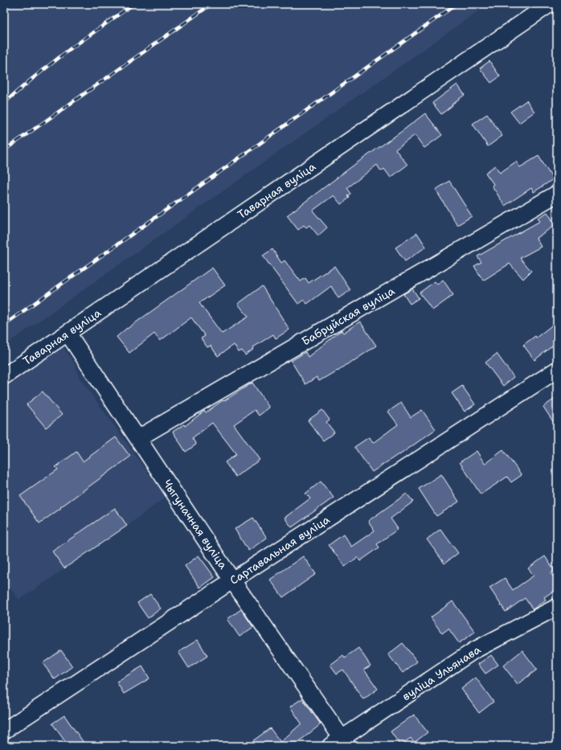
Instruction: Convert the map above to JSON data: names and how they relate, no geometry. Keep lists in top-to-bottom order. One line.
{"streets":{"street":["Таварная вуліца","Бабруйская вуліца","Чыгуначная вуліца","Сартавальная вуліца","вуліца Ульянава"]},"crossings":[["Таварная вуліца","Чыгуначная вуліца"],["Бабруйская вуліца","Чыгуначная вуліца"],["Чыгуначная вуліца","Сартавальная вуліца"],["Чыгуначная вуліца","вуліца Ульянава"]]}
